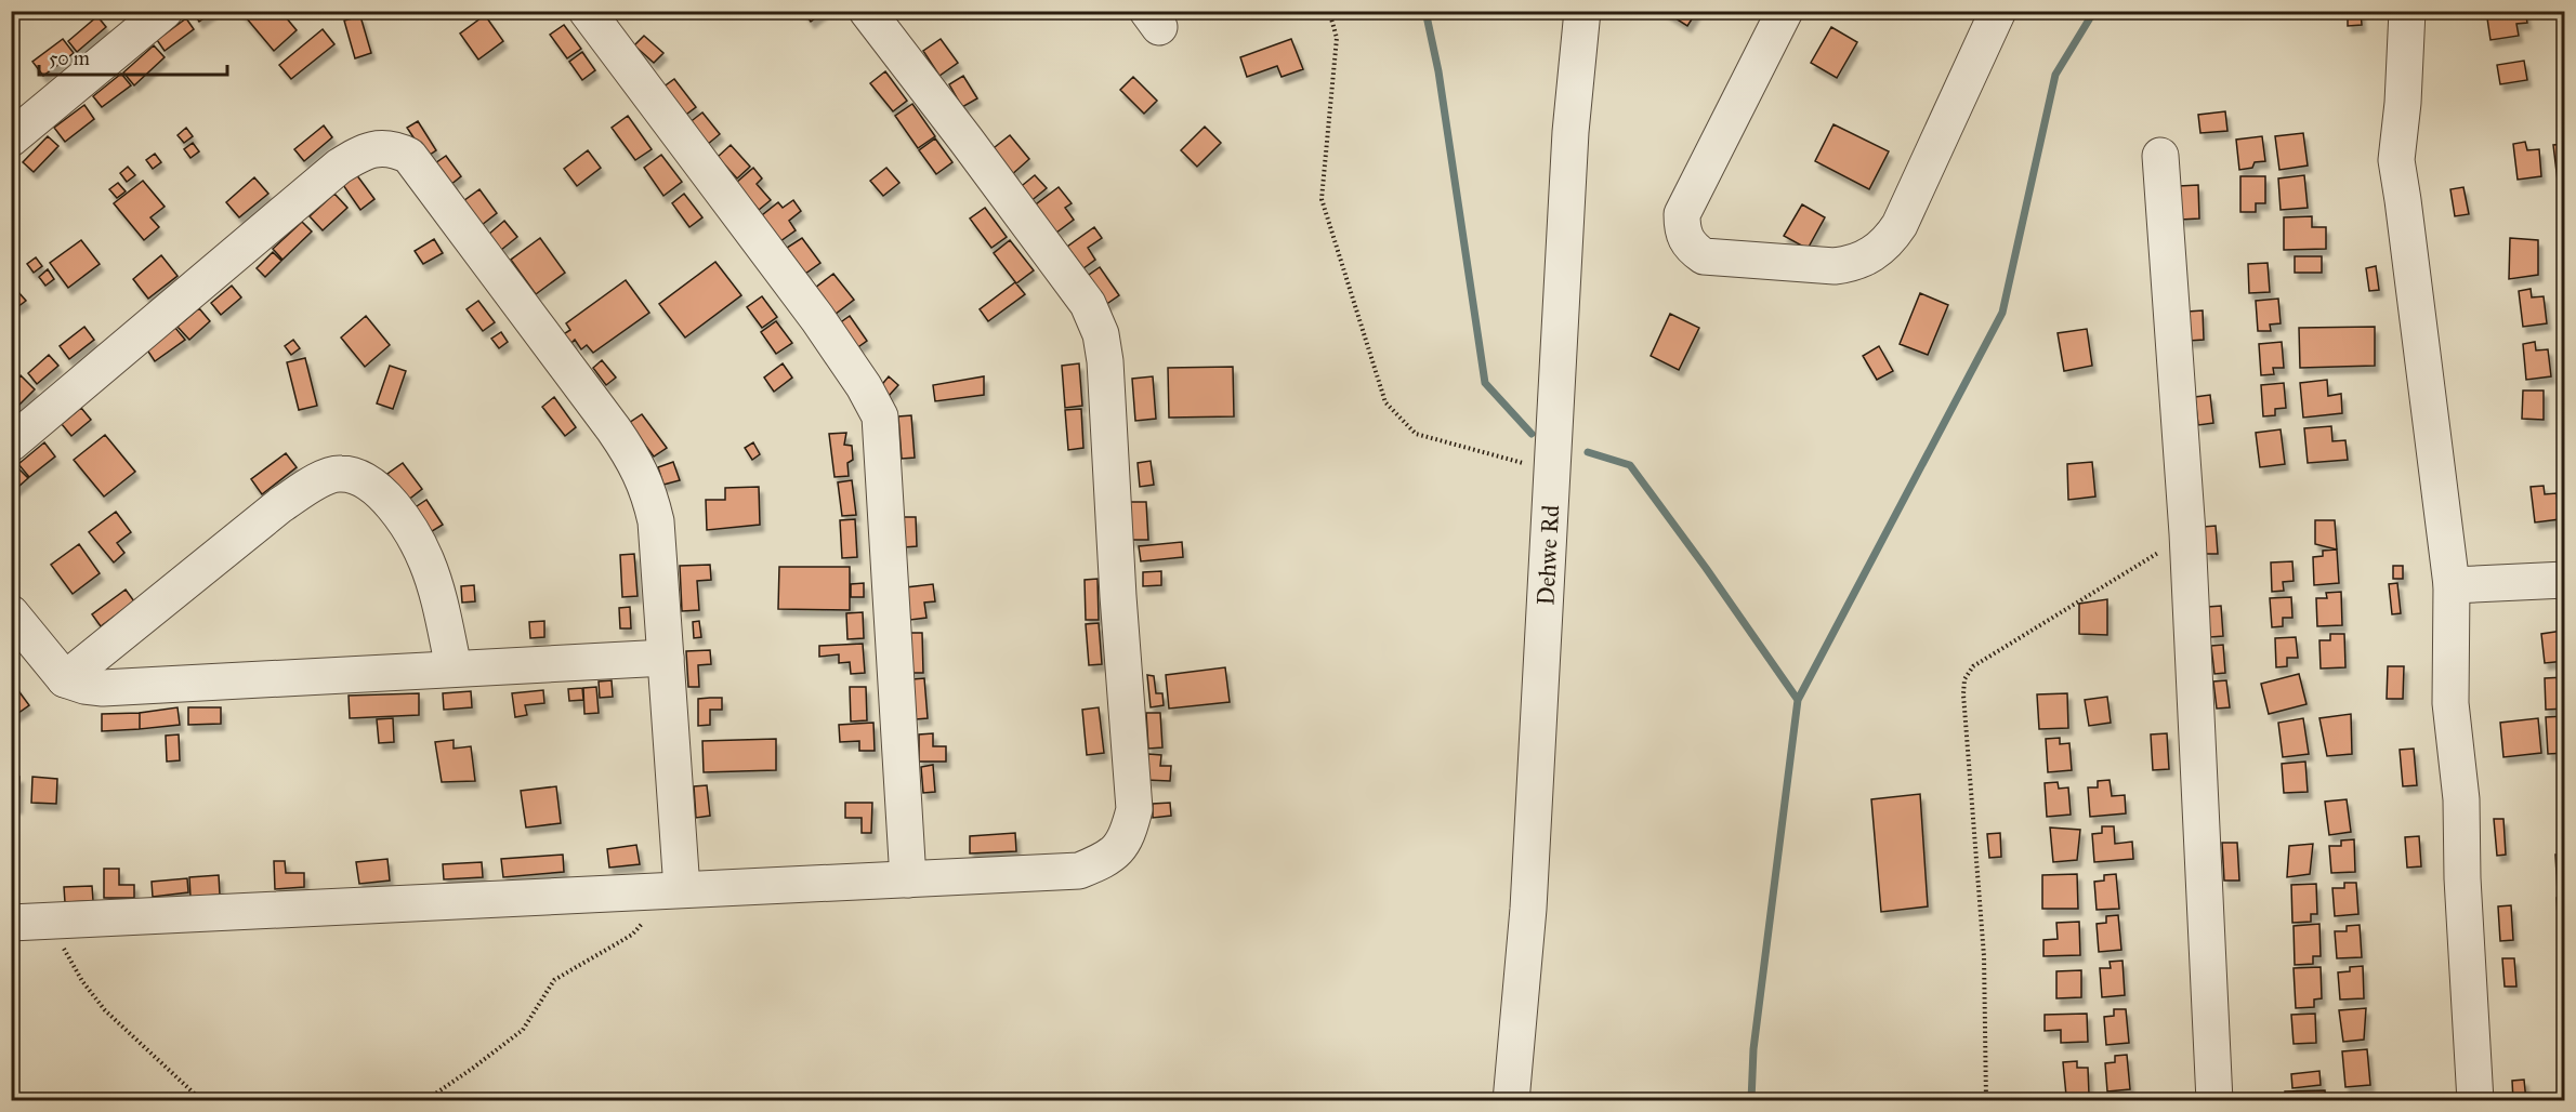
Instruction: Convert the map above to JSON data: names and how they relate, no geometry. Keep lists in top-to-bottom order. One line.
{"streets":{"street":["Dehwe Rd"]},"scale_bar":"50 m"}
